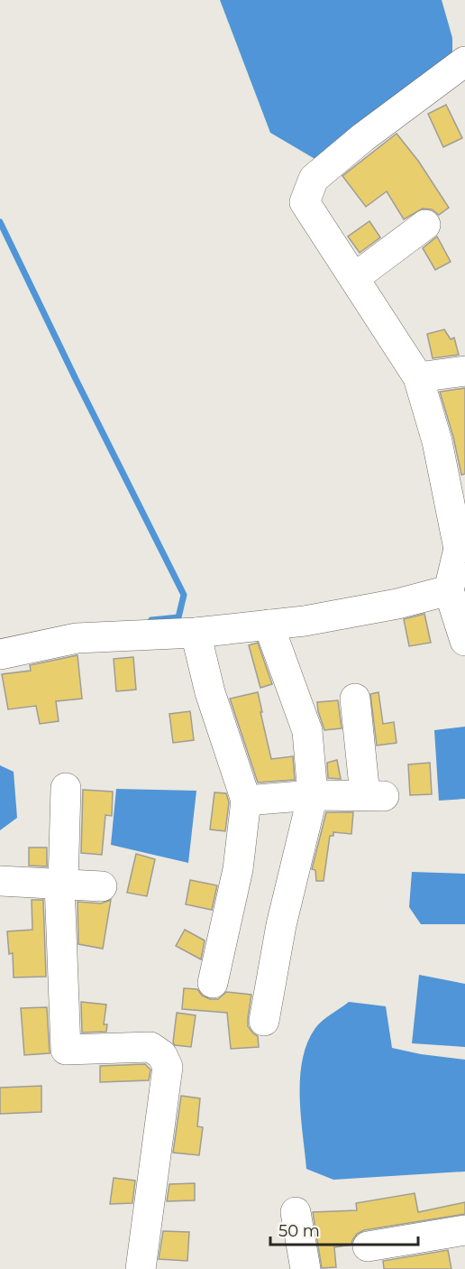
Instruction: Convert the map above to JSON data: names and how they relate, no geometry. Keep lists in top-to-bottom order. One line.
{"scale_bar":"50 m"}
